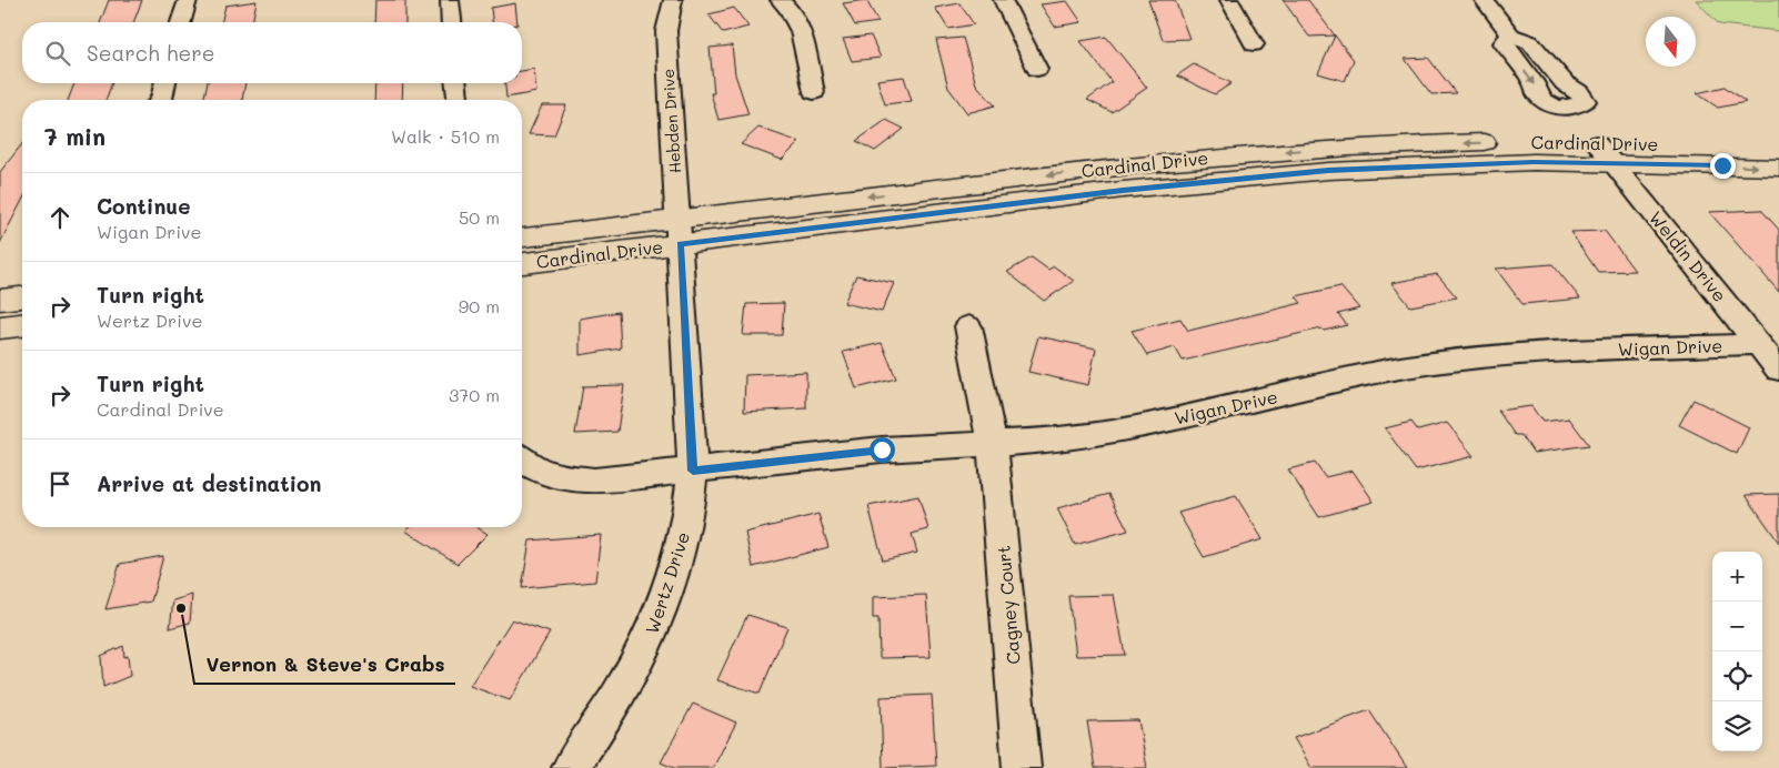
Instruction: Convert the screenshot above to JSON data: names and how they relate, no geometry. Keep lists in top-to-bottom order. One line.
{"streets":{"main road":["Cardinal Drive"],"street":["Hebden Drive","Weldin Drive","Wigan Drive","Wertz Drive","Cagney Court"]},"crossings":[["Hebden Drive","Cardinal Drive"],["Hebden Drive","Wertz Drive"],["Cardinal Drive","Weldin Drive"],["Cardinal Drive","Wertz Drive"],["Weldin Drive","Wigan Drive"],["Wigan Drive","Wertz Drive"],["Wigan Drive","Cagney Court"]],"places":["Vernon & Steve's Crabs"],"north":"bottom","page":{"search":"Search here","heading":["7 min","Walk · 510 m"],"list":[["Continue","Wigan Drive","50 m"],["Turn right","Wertz Drive","90 m"],["Turn right","Cardinal Drive","370 m"],"Arrive at destination"],"map_buttons":["+","−"]}}
